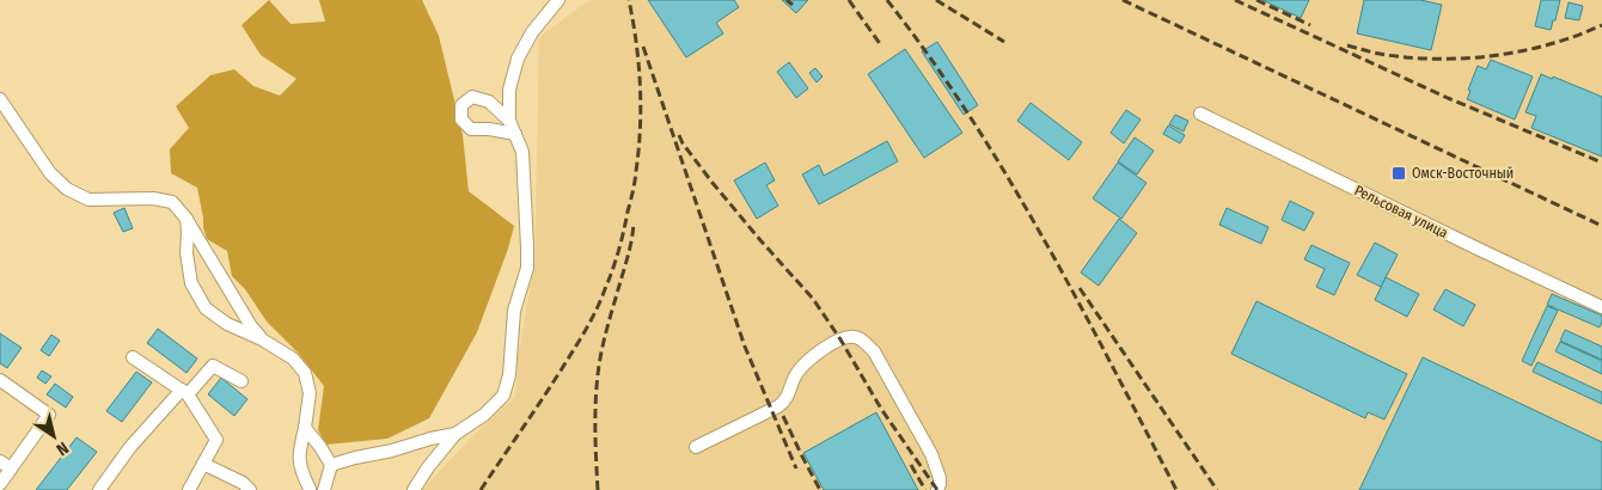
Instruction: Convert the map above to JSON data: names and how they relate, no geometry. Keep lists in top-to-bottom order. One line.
{"streets":{"street":["Рельсовая улица"]},"places":{"transit":["Омск-Восточный"]},"north":"bottom right"}
